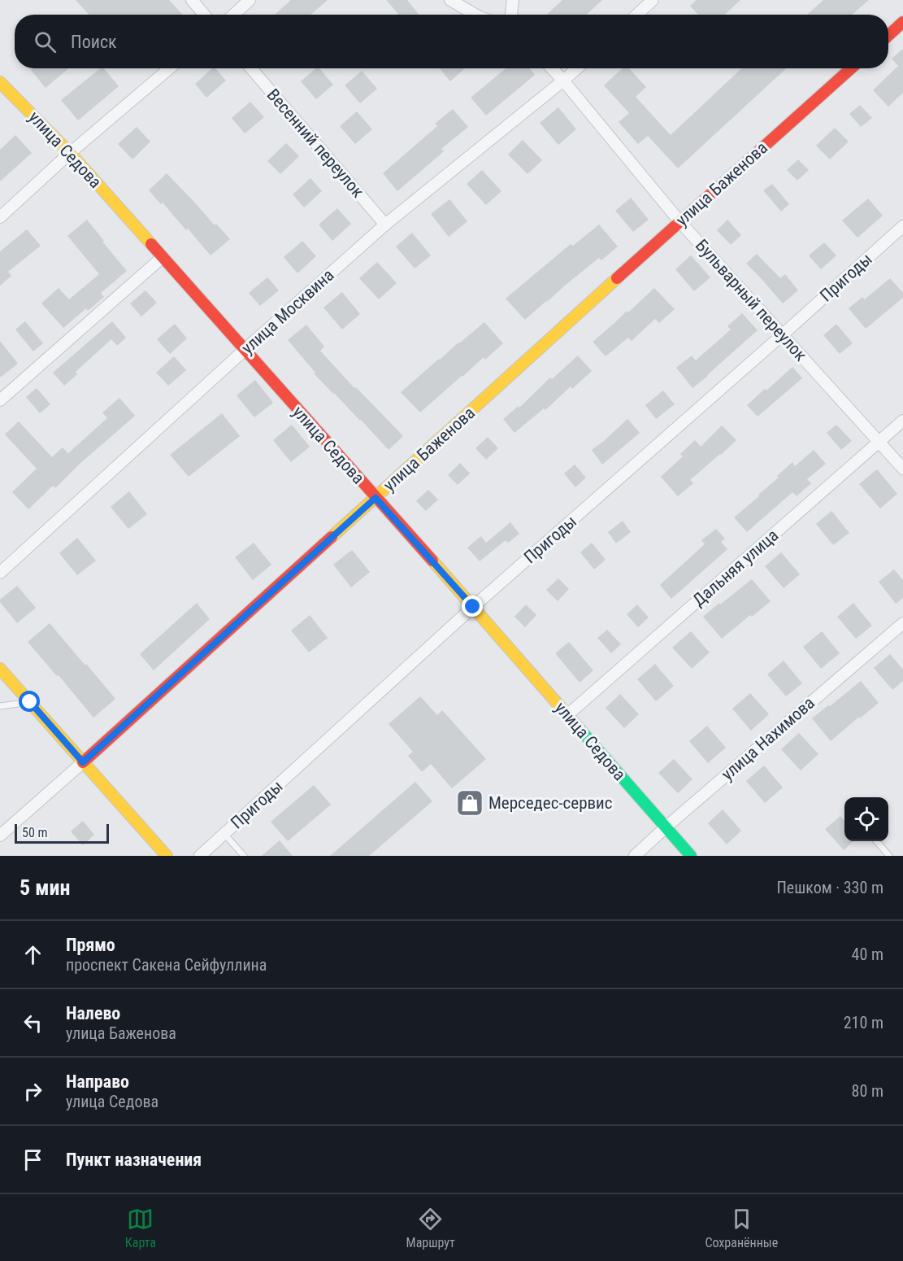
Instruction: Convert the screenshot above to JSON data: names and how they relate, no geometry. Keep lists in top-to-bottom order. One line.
{"streets":{"street":["Весенний переулок","улица Седова","улица Баженова","Пригоды","Бульварный переулок","улица Москвина","Дальняя улица","улица Нахимова"]},"crossings":[["Весенний переулок","улица Москвина"],["улица Седова","улица Баженова"],["улица Седова","Пригоды"],["улица Седова","улица Москвина"],["улица Седова","Дальняя улица"],["улица Седова","улица Нахимова"],["улица Баженова","Бульварный переулок"],["Пригоды","Бульварный переулок"],["Бульварный переулок","улица Москвина"],["Бульварный переулок","Дальняя улица"]],"places":{"shop":["Мерседес-сервис"]},"scale_bar":"50 m","page":{"search":"Поиск","scale":"50 m","heading":["5 мин","Пешком · 330 m"],"list":[["Прямо","проспект Сакена Сейфуллина","40 m"],["Налево","улица Баженова","210 m"],["Направо","улица Седова","80 m"],"Пункт назначения"],"nav":["Карта","Маршрут","Сохранённые"]}}
